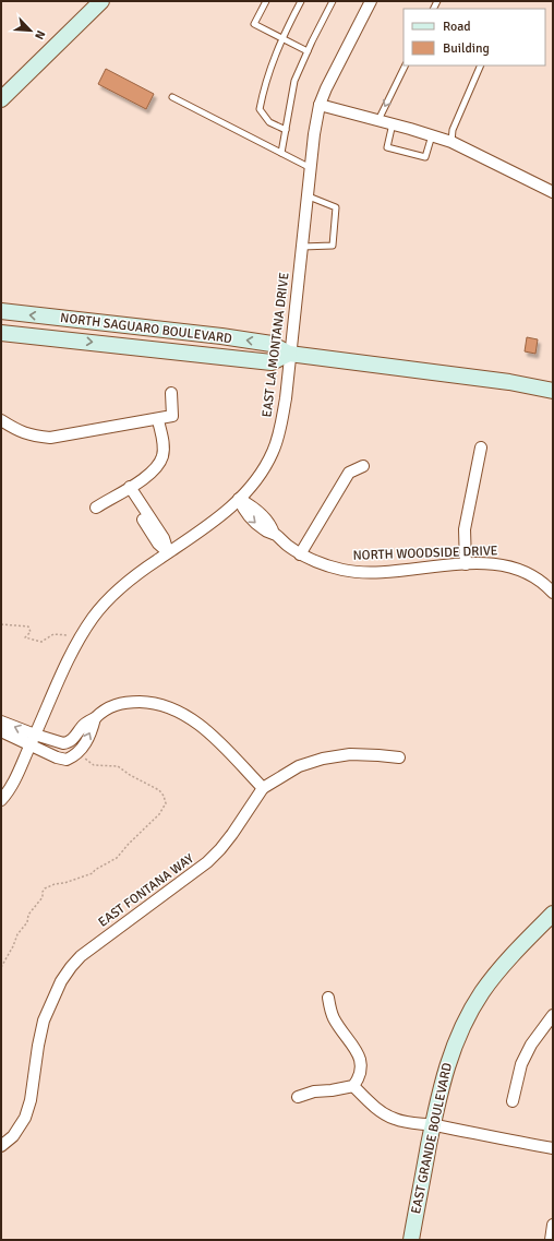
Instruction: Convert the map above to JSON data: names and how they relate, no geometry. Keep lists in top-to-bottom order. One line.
{"streets":{"main road":["NORTH SAGUARO BOULEVARD","EAST GRANDE BOULEVARD"],"street":["EAST LA MONTANA DRIVE","NORTH WOODSIDE DRIVE","EAST FONTANA WAY"]},"crossings":[["NORTH SAGUARO BOULEVARD","EAST LA MONTANA DRIVE"],["EAST LA MONTANA DRIVE","NORTH WOODSIDE DRIVE"]],"legend":["Road","Building"],"north":"bottom right"}
